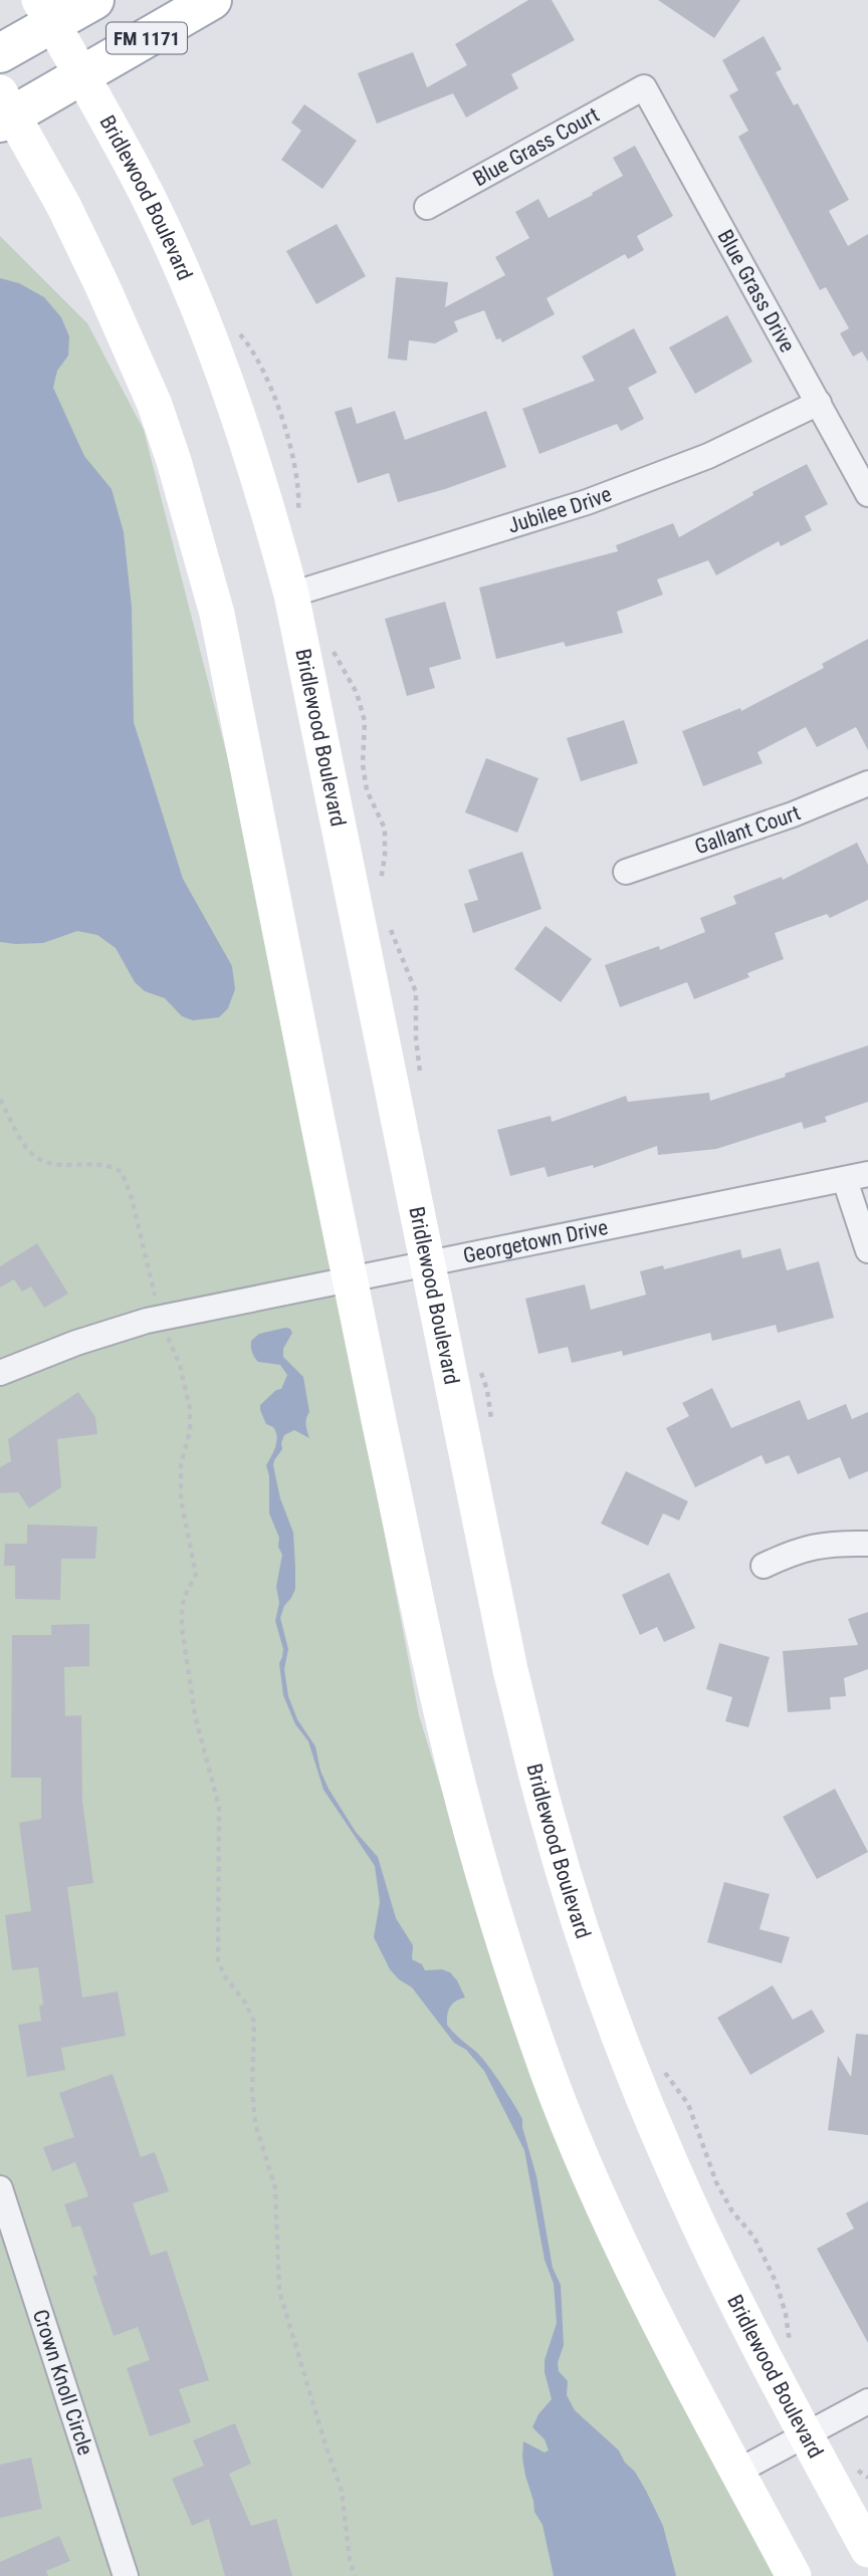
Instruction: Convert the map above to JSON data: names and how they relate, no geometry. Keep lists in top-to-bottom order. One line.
{"streets":{"main road":["FM 1171","Bridlewood Boulevard"],"street":["Blue Grass Court","Blue Grass Drive","Jubilee Drive","Gallant Court","Georgetown Drive","Crown Knoll Circle"]},"crossings":[["FM 1171","Bridlewood Boulevard"],["Blue Grass Court","Blue Grass Drive"],["Bridlewood Boulevard","Jubilee Drive"],["Bridlewood Boulevard","Georgetown Drive"],["Blue Grass Drive","Jubilee Drive"]]}
